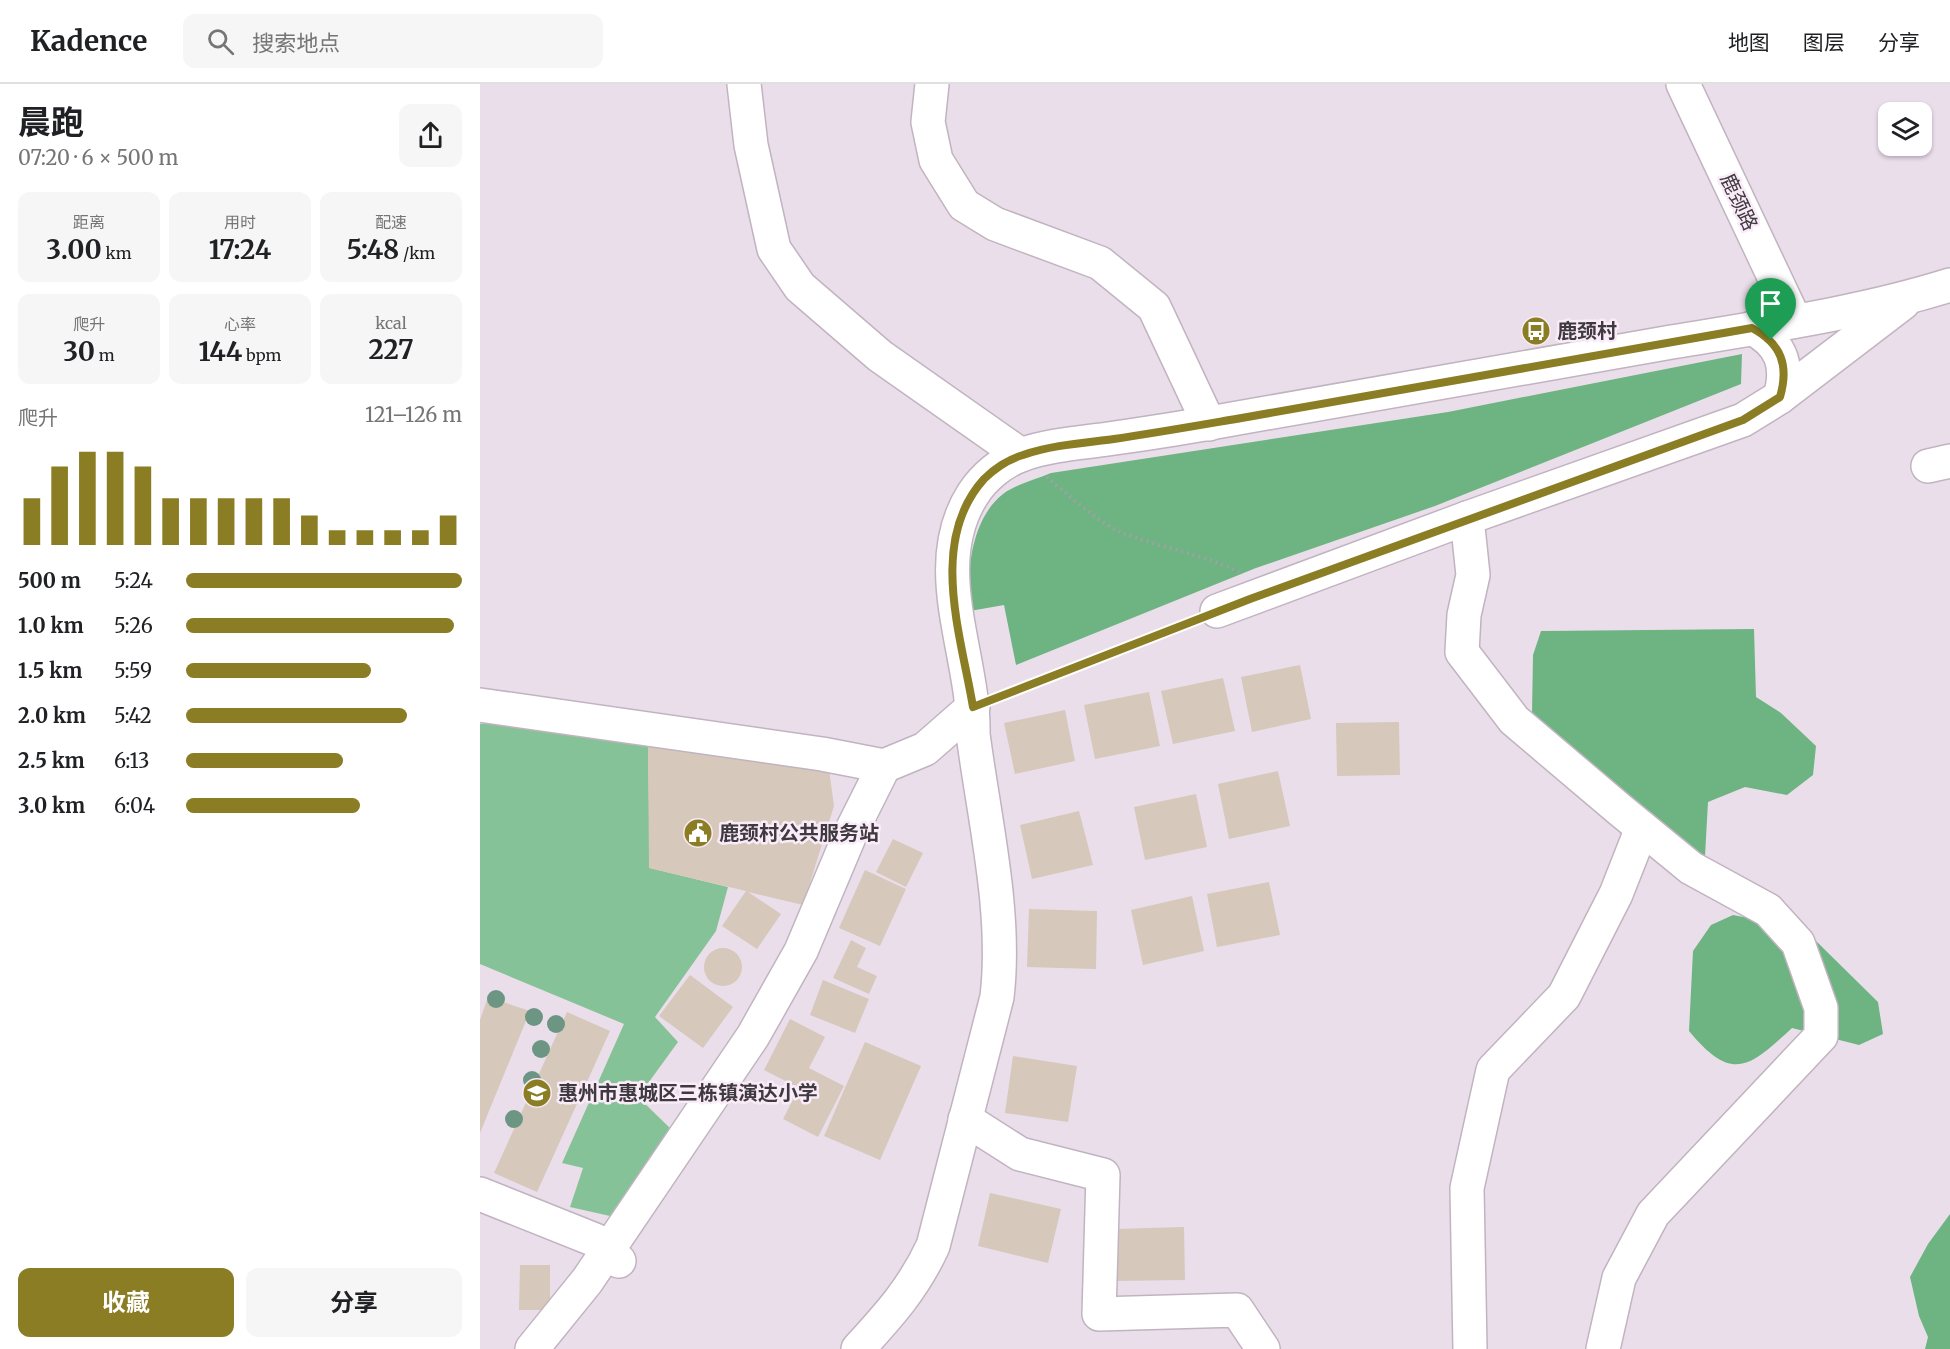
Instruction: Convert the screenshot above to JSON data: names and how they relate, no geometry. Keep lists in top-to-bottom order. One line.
{"streets":{"street":["鹿颈路"]},"places":{"bus stop":["鹿颈村"],"public building":["鹿颈村公共服务站"],"school or university":["惠州市惠城区三栋镇演达小学"]},"page":{"header":"Kadence","search":"搜索地点","nav":["地图","图层","分享"],"heading":["晨跑","07:20 · 6 × 500 m"],"stats":[["距离","3.00 km"],["用时","17:24"],["配速","5:48 /km"],["爬升","30 m"],["心率","144 bpm"],["kcal","227"]],"chart":["爬升","121–126 m"],"list":[{"name":"500 m","note":"5:24"},{"name":"1.0 km","note":"5:26"},{"name":"1.5 km","note":"5:59"},{"name":"2.0 km","note":"5:42"},{"name":"2.5 km","note":"6:13"},{"name":"3.0 km","note":"6:04"}],"buttons":["收藏","分享"]}}
